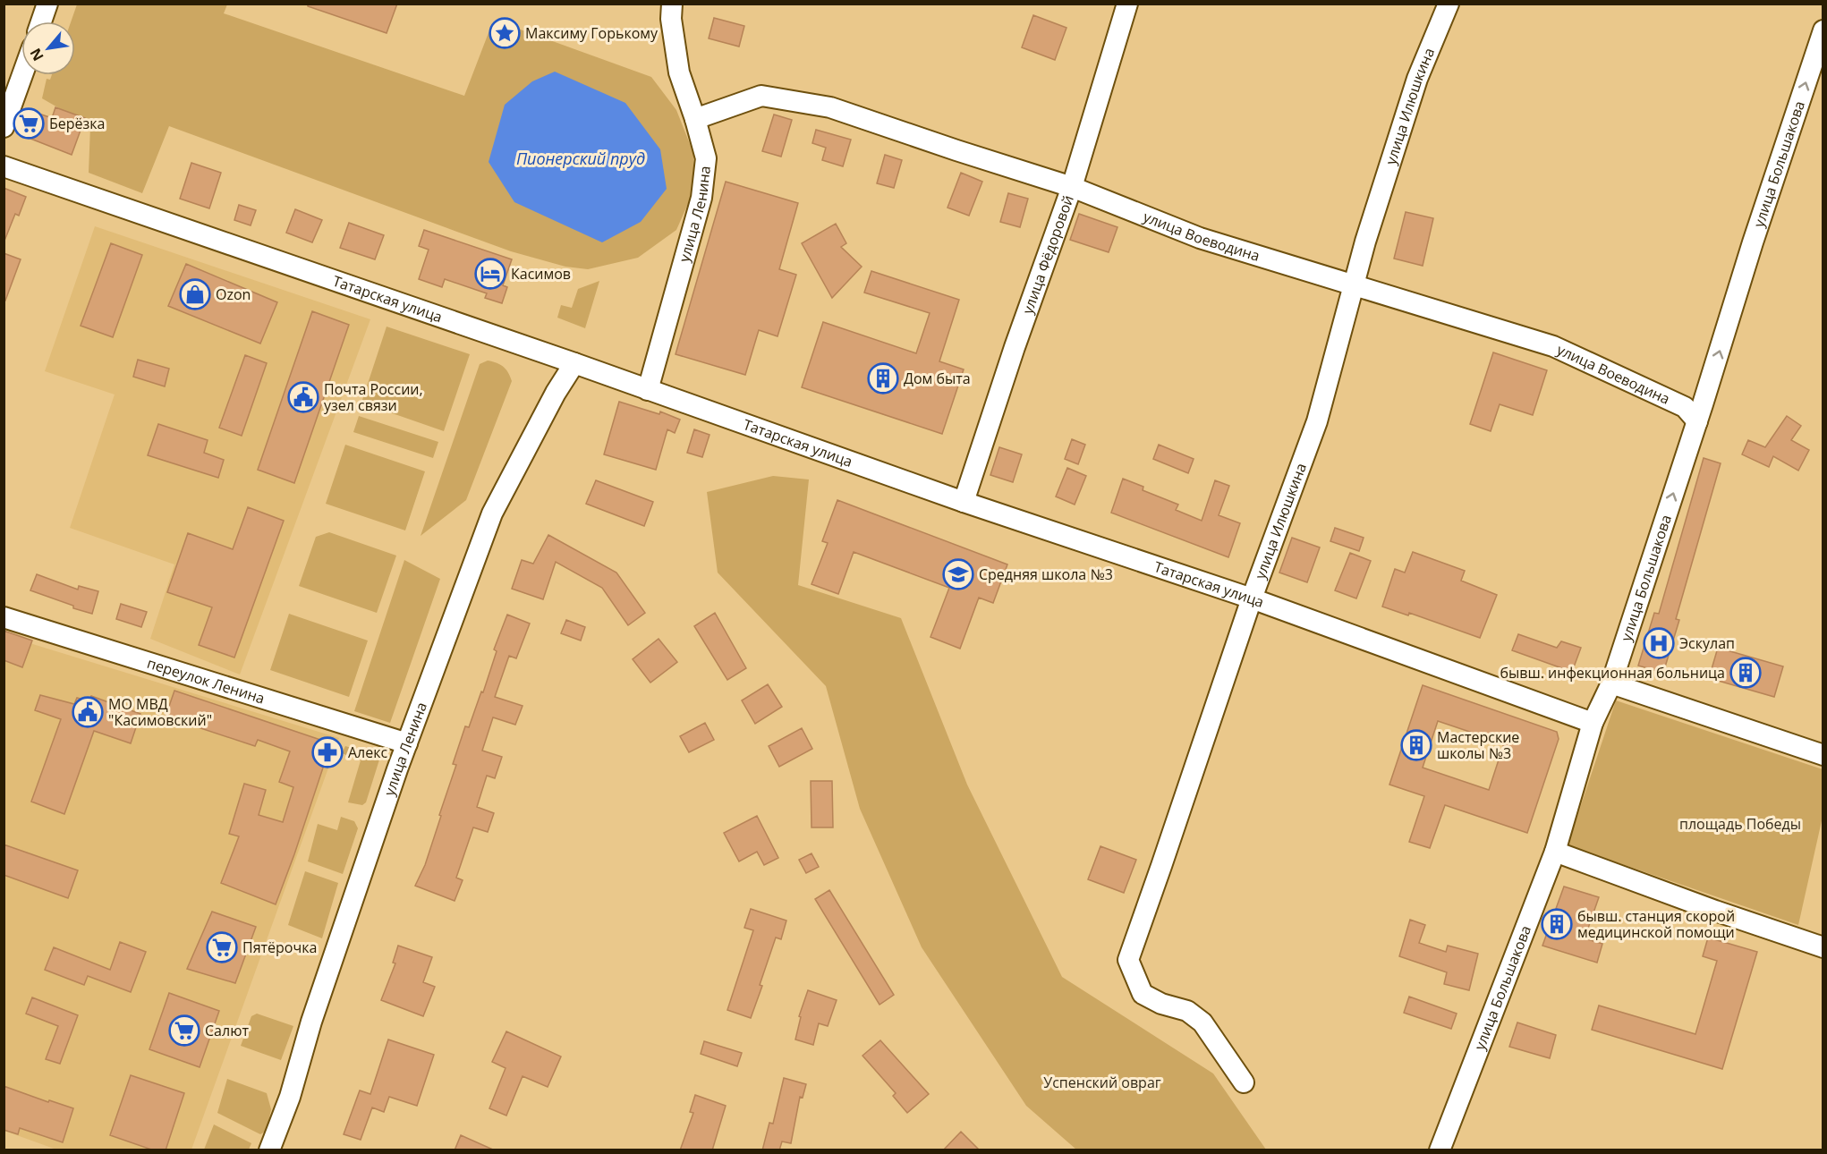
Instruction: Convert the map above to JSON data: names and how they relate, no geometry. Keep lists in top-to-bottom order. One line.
{"streets":{"street":["улица Илюшкина","улица Большакова","улица Ленина","улица Воеводина","улица Фёдоровой","Татарская улица","переулок Ленина"]},"crossings":[["улица Илюшкина","улица Воеводина"],["улица Илюшкина","Татарская улица"],["улица Большакова","улица Воеводина"],["улица Большакова","Татарская улица"],["улица Ленина","улица Воеводина"],["улица Ленина","Татарская улица"],["улица Ленина","переулок Ленина"],["улица Воеводина","улица Фёдоровой"],["улица Фёдоровой","Татарская улица"]],"one_way":["улица Большакова"],"water":["Пионерский пруд"],"parks":["площадь Победы","Успенский овраг"],"places":{"place":["Максиму Горькому"],"supermarket":["Берёзка","Пятёрочка","Салют"],"hotel":["Касимов"],"shop":["Ozon"],"building":["Дом быта","бывш. инфекционная больница","Мастерские школы №3","бывш. станция скорой медицинской помощи"],"public building":["Почта России, узел связи","МО МВД \"Касимовский\""],"school or university":["Средняя школа №3"],"hospital":["Эскулап"],"pharmacy":["Алекс"]},"north":"bottom left"}
